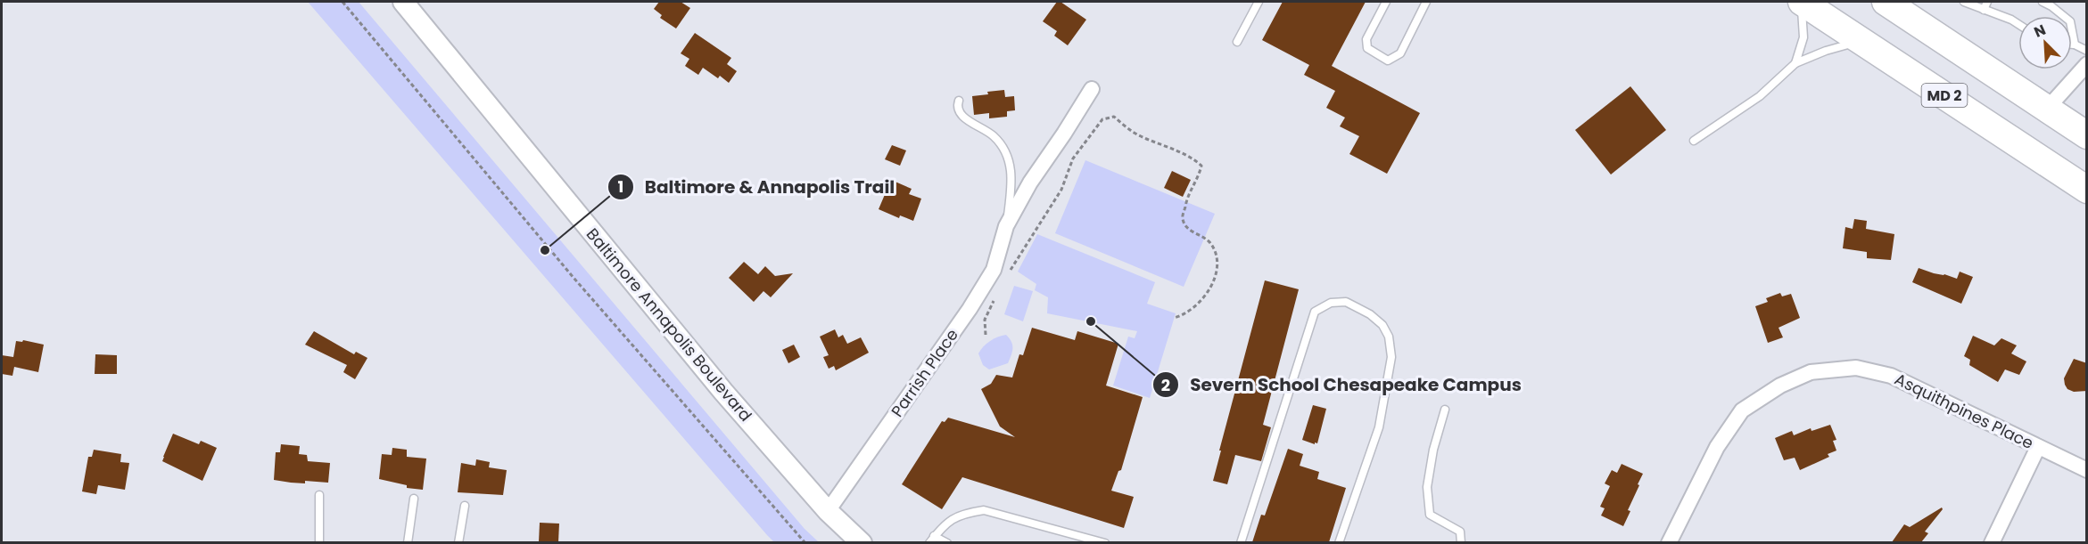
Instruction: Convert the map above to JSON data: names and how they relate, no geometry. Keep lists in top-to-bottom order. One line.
{"streets":{"highway":["MD 2"],"street":["Baltimore Annapolis Boulevard","Parrish Place","Asquithpines Place"]},"crossings":[["Baltimore Annapolis Boulevard","Parrish Place"]],"places":["Baltimore & Annapolis Trail","Severn School Chesapeake Campus"],"north":"top left"}
